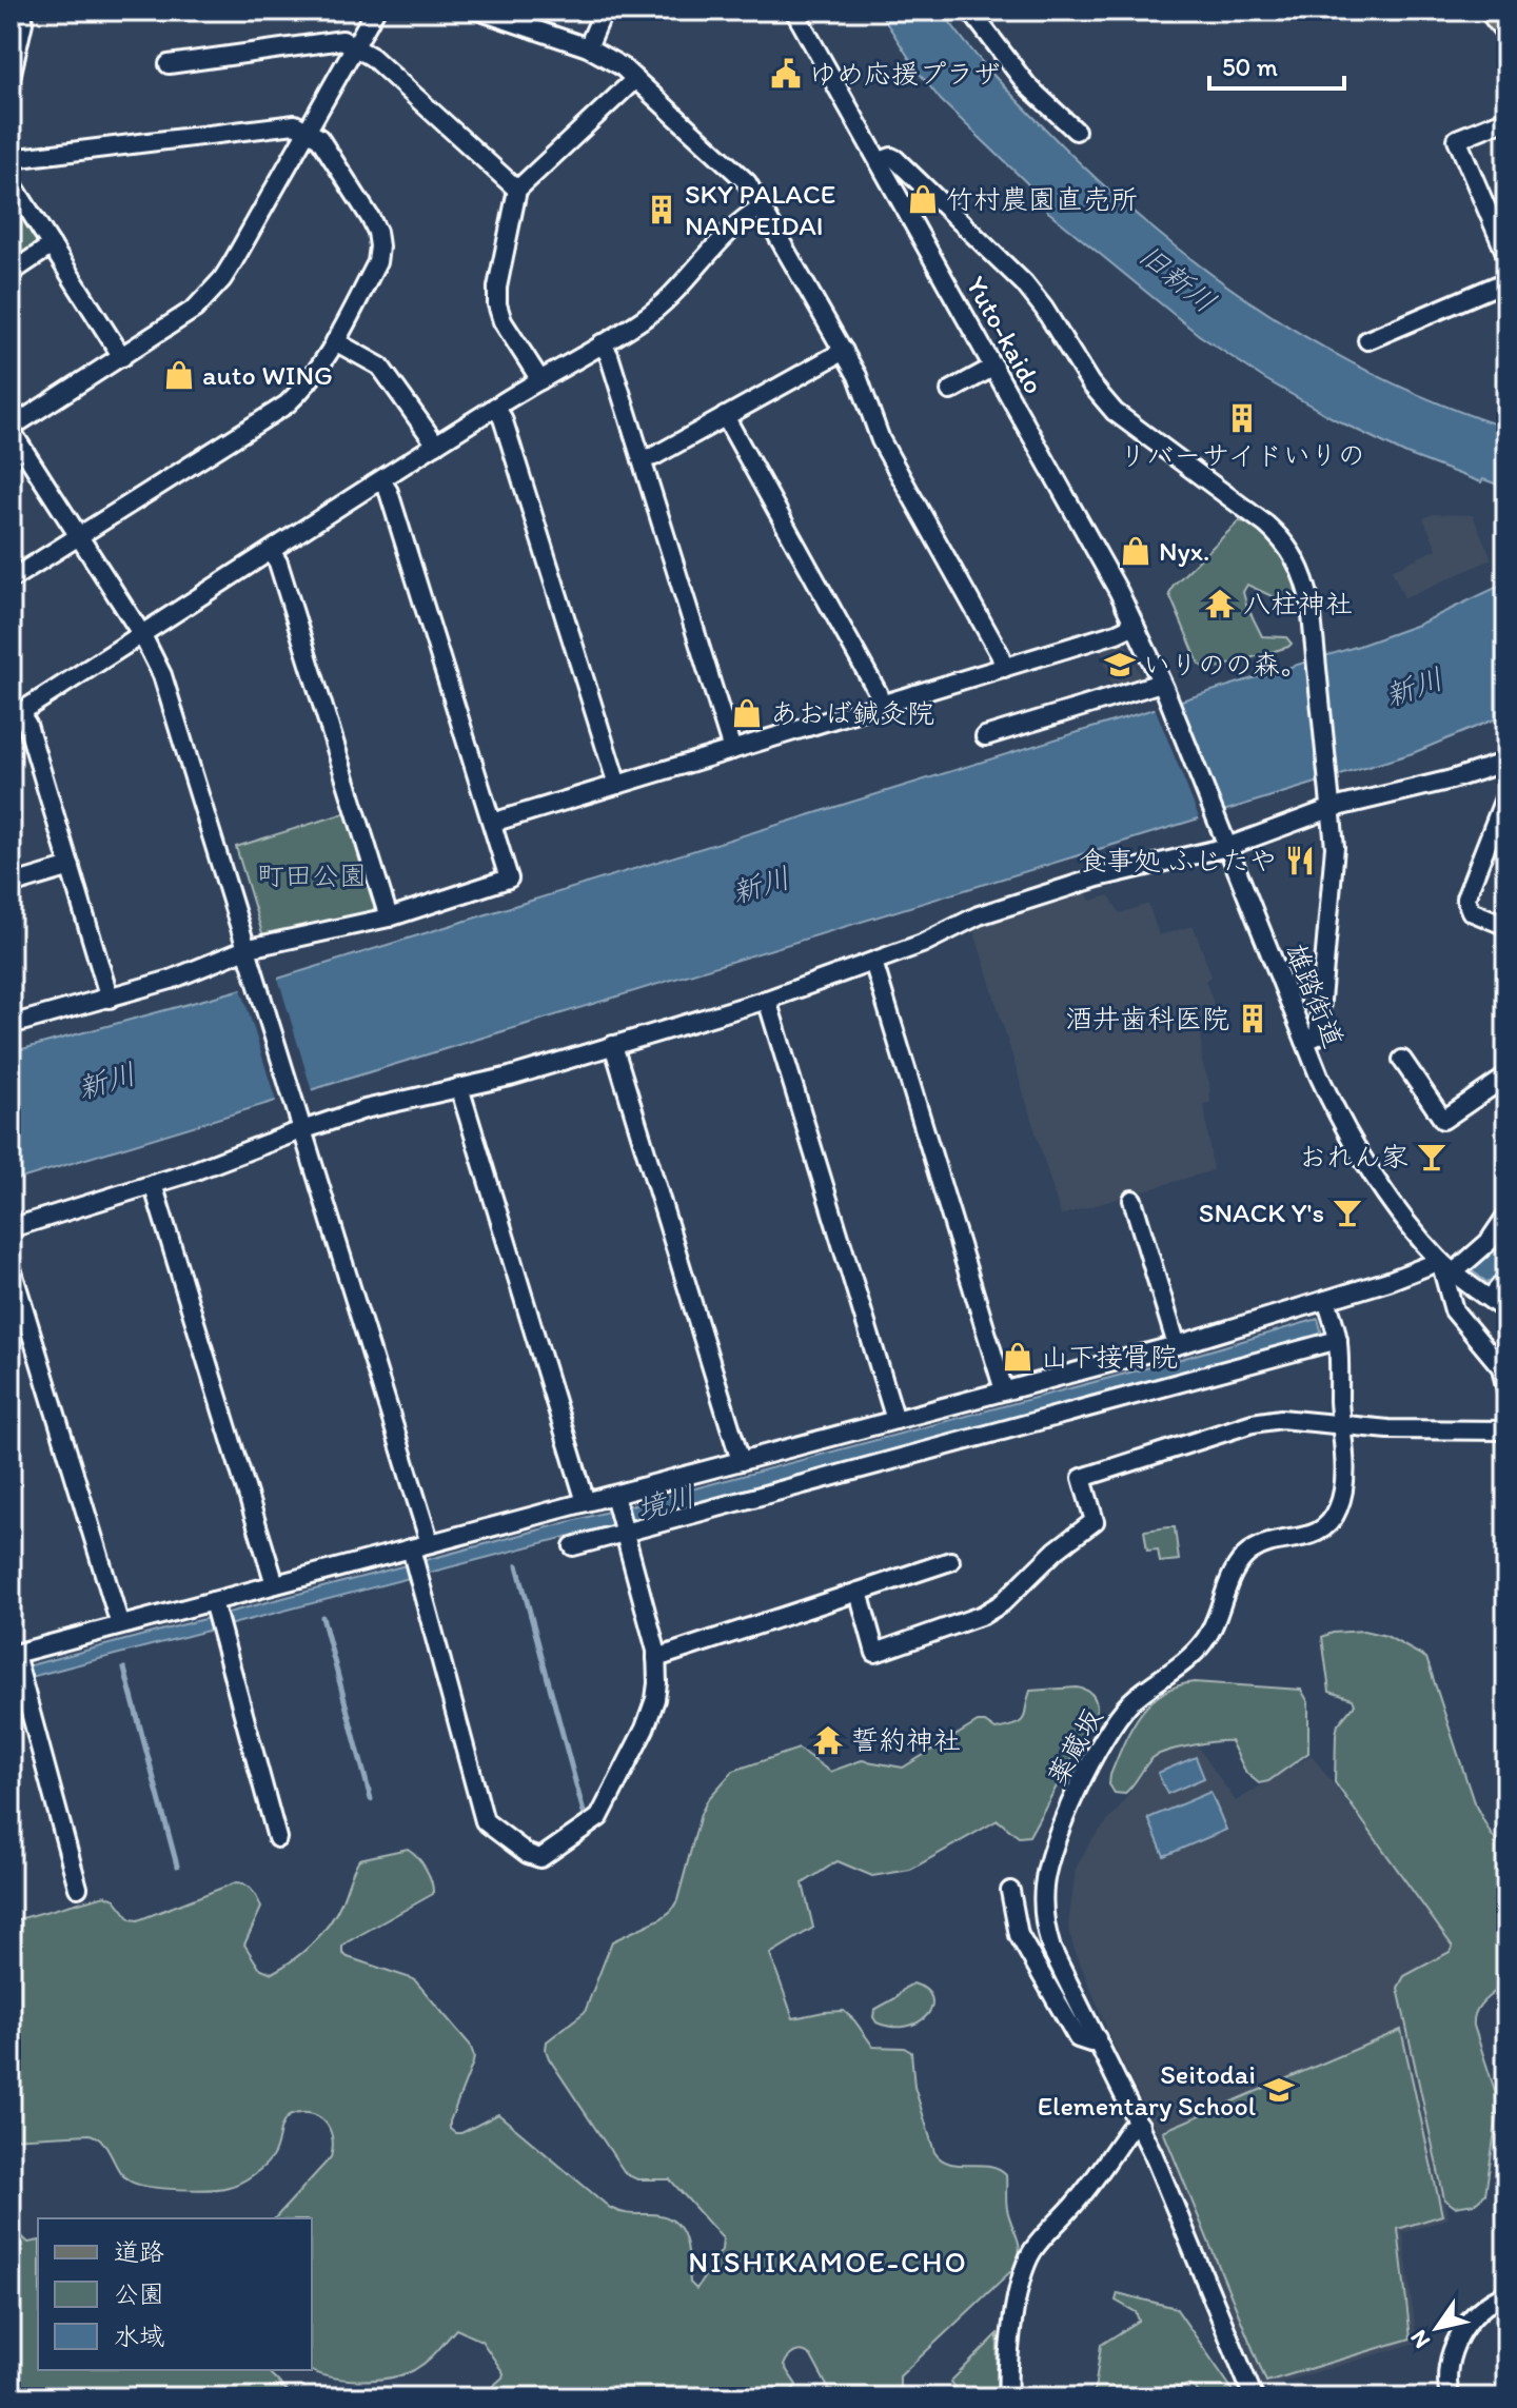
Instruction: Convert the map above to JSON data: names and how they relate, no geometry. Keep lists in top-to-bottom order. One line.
{"streets":{"street":["Yuto-kaido","雄踏街道","薬蔵坂"]},"crossings":[["Yuto-kaido","雄踏街道"]],"districts":["NISHIKAMOE-CHO"],"water":["旧新川","新川","境川"],"parks":["町田公園"],"places":{"public building":["ゆめ応援プラザ"],"shop":["竹村農園直売所","auto WING","Nyx.","あおば鍼灸院","山下接骨院"],"building":["SKY PALACE NANPEIDAI","リバーサイドいりの","酒井歯科医院"],"temple":["八柱神社","誓約神社"],"school or university":["いりのの森。","Seitodai Elementary School"],"restaurant":["食事処 ふじたや"],"bar":["おれん家","SNACK Y's"]},"legend":["道路","公園","水域"],"scale_bar":"50 m","north":"bottom left"}
